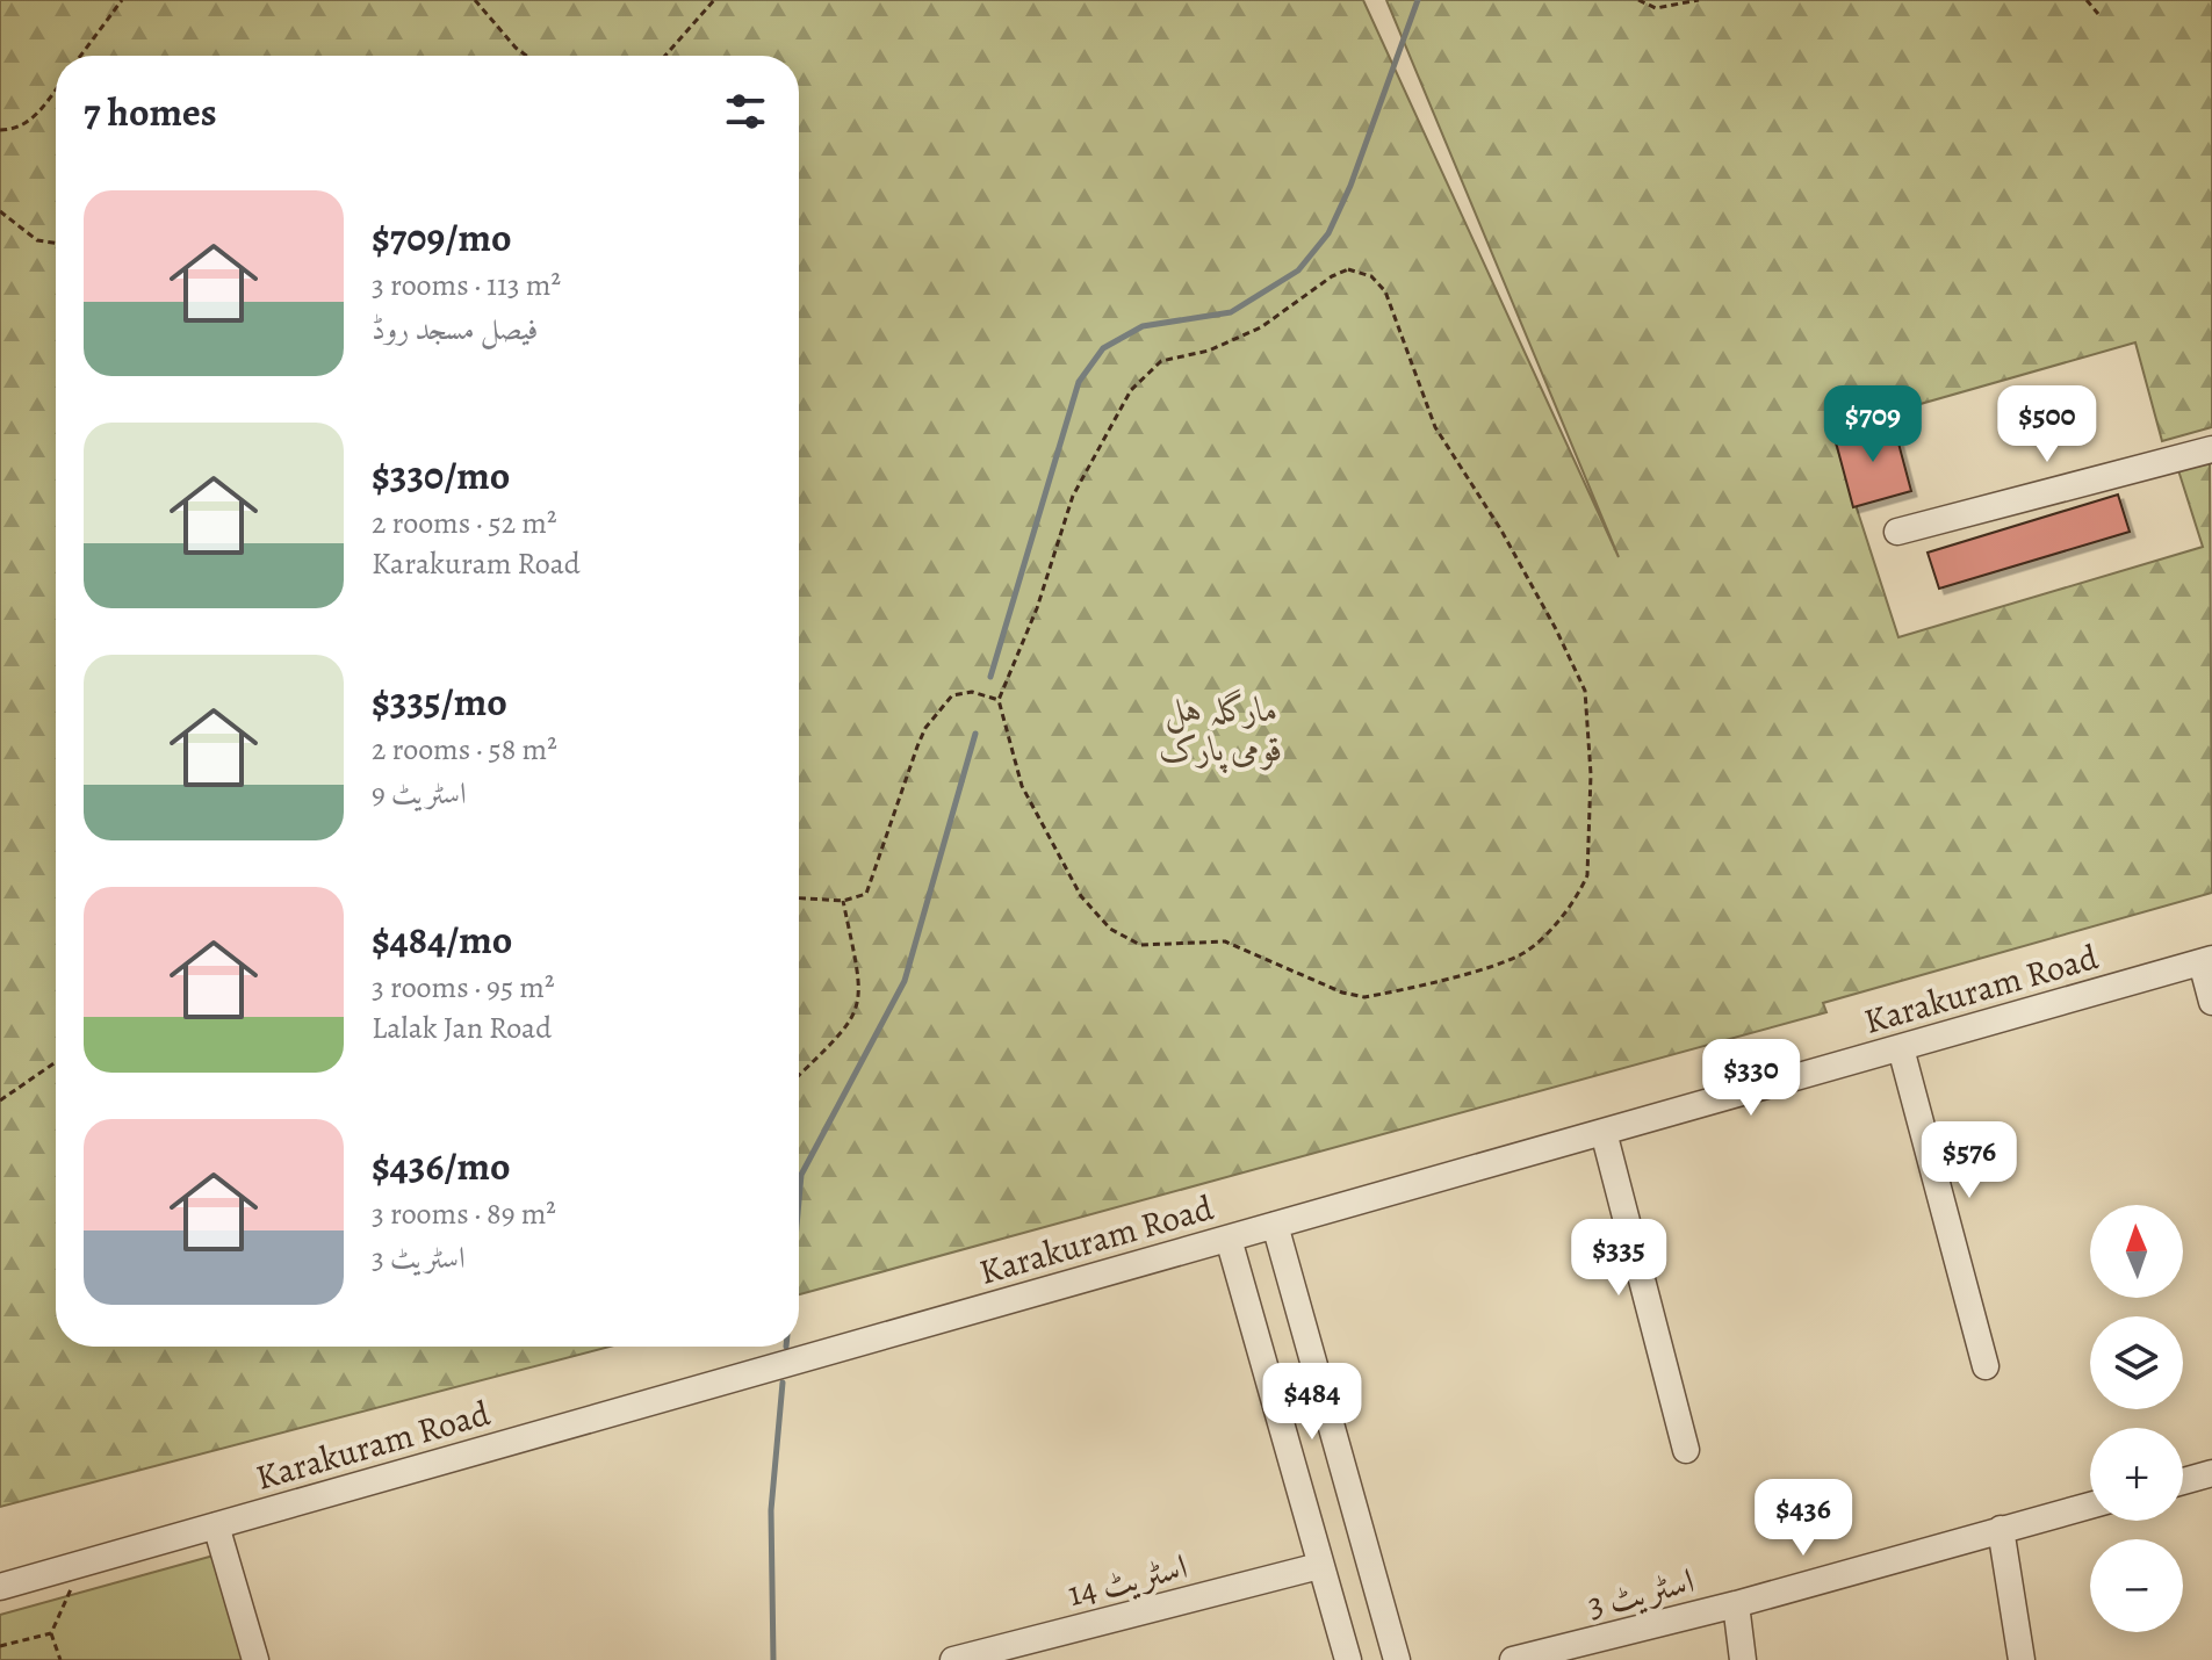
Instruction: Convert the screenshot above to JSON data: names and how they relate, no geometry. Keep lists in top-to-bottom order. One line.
{"streets":{"street":["Karakuram Road","اسٹریٹ 14","اسٹریٹ 3"]},"parks":["مارگلہ ہل قومی پارک"],"north":"top","page":{"heading":"7 homes","list":[{"name":"$709/mo","note":"3 rooms · 113 m² · فیصل مسجد روڈ"},{"name":"$330/mo","note":"2 rooms · 52 m² · Karakuram Road"},{"name":"$335/mo","note":"2 rooms · 58 m² · اسٹریٹ 9"},{"name":"$484/mo","note":"3 rooms · 95 m² · Lalak Jan Road"},{"name":"$436/mo","note":"3 rooms · 89 m² · اسٹریٹ 3"}],"price":["$709","$500","$330","$576","$335","$484","$436"],"map_buttons":["+","−"]}}
